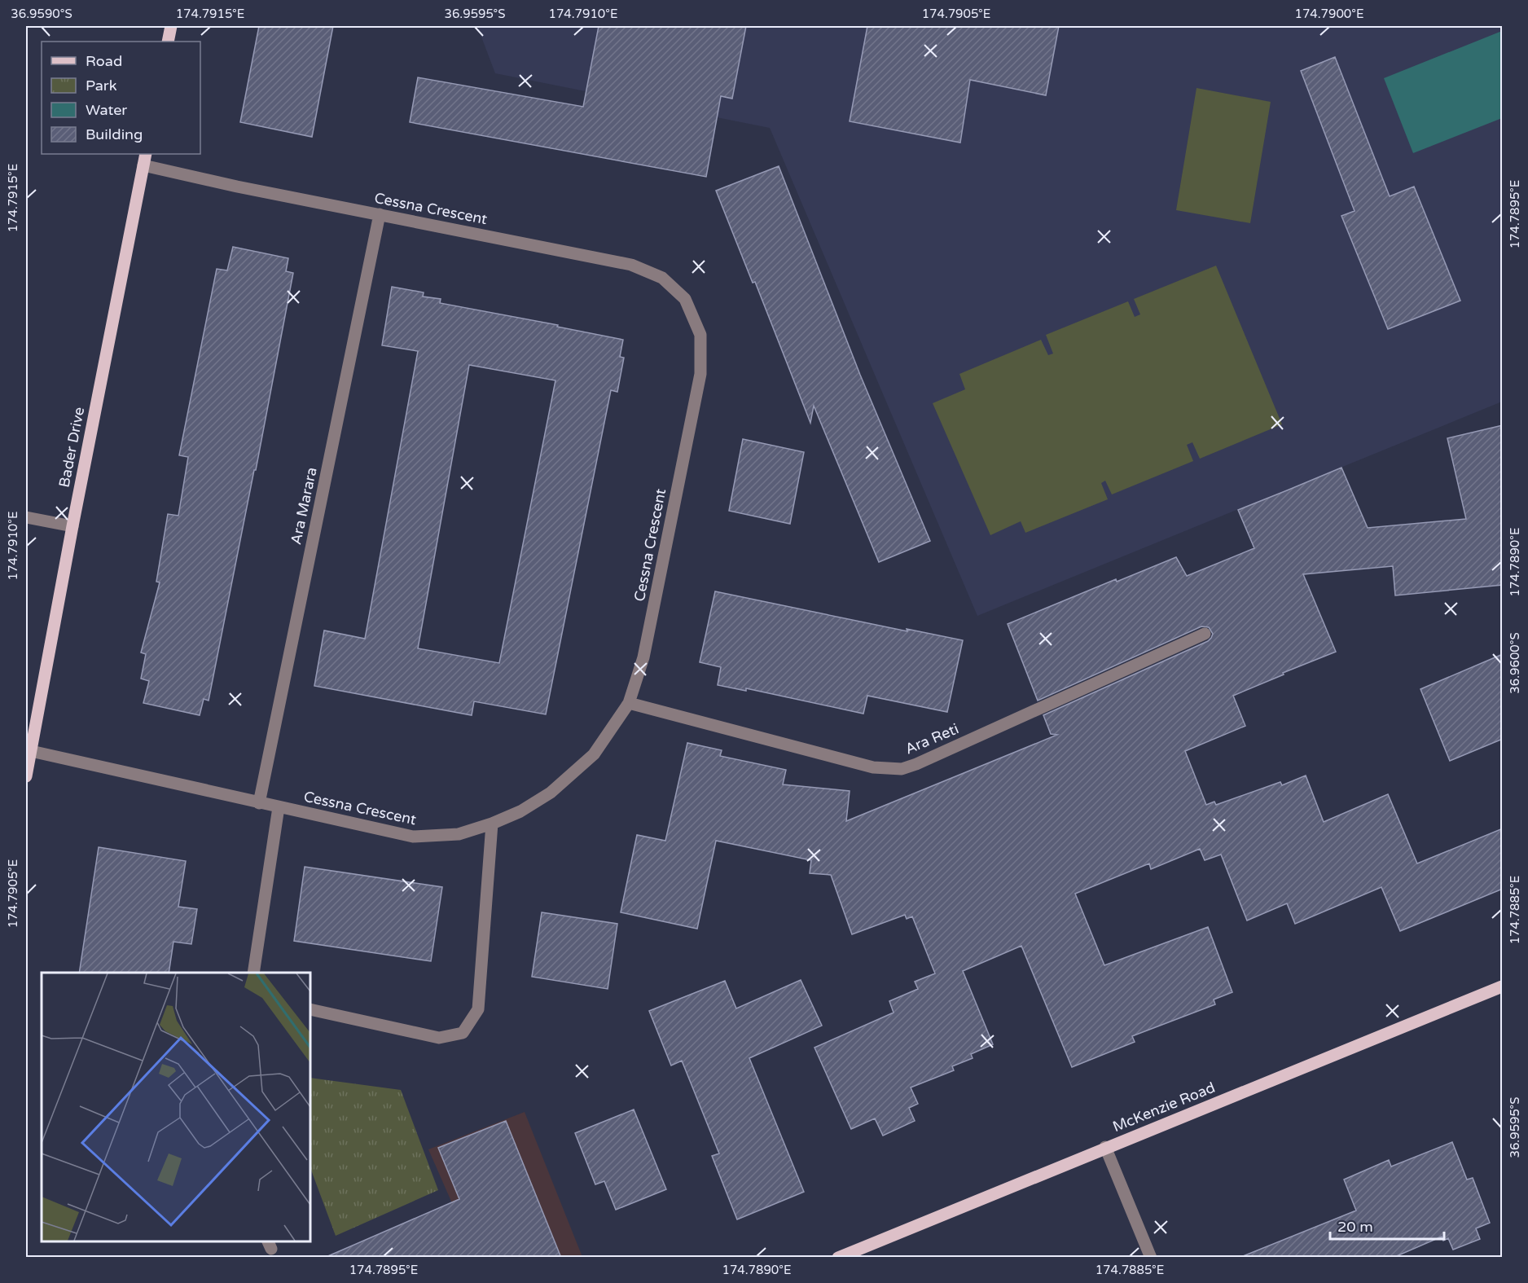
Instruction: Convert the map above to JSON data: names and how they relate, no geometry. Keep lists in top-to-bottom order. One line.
{"streets":{"main road":["Bader Drive","McKenzie Road"],"street":["Cessna Crescent","Ara Marara","Ara Reti"]},"crossings":[["Cessna Crescent","Bader Drive"],["Cessna Crescent","Ara Marara"],["Cessna Crescent","Ara Reti"]],"legend":["Road","Park","Water","Building"],"scale_bar":"20 m","coordinates":["36.9590°S","174.7915°E","36.9595°S","174.7910°E","174.7905°E","174.7900°E","174.7895°E","174.7890°E","36.9600°S","174.7885°E"]}
